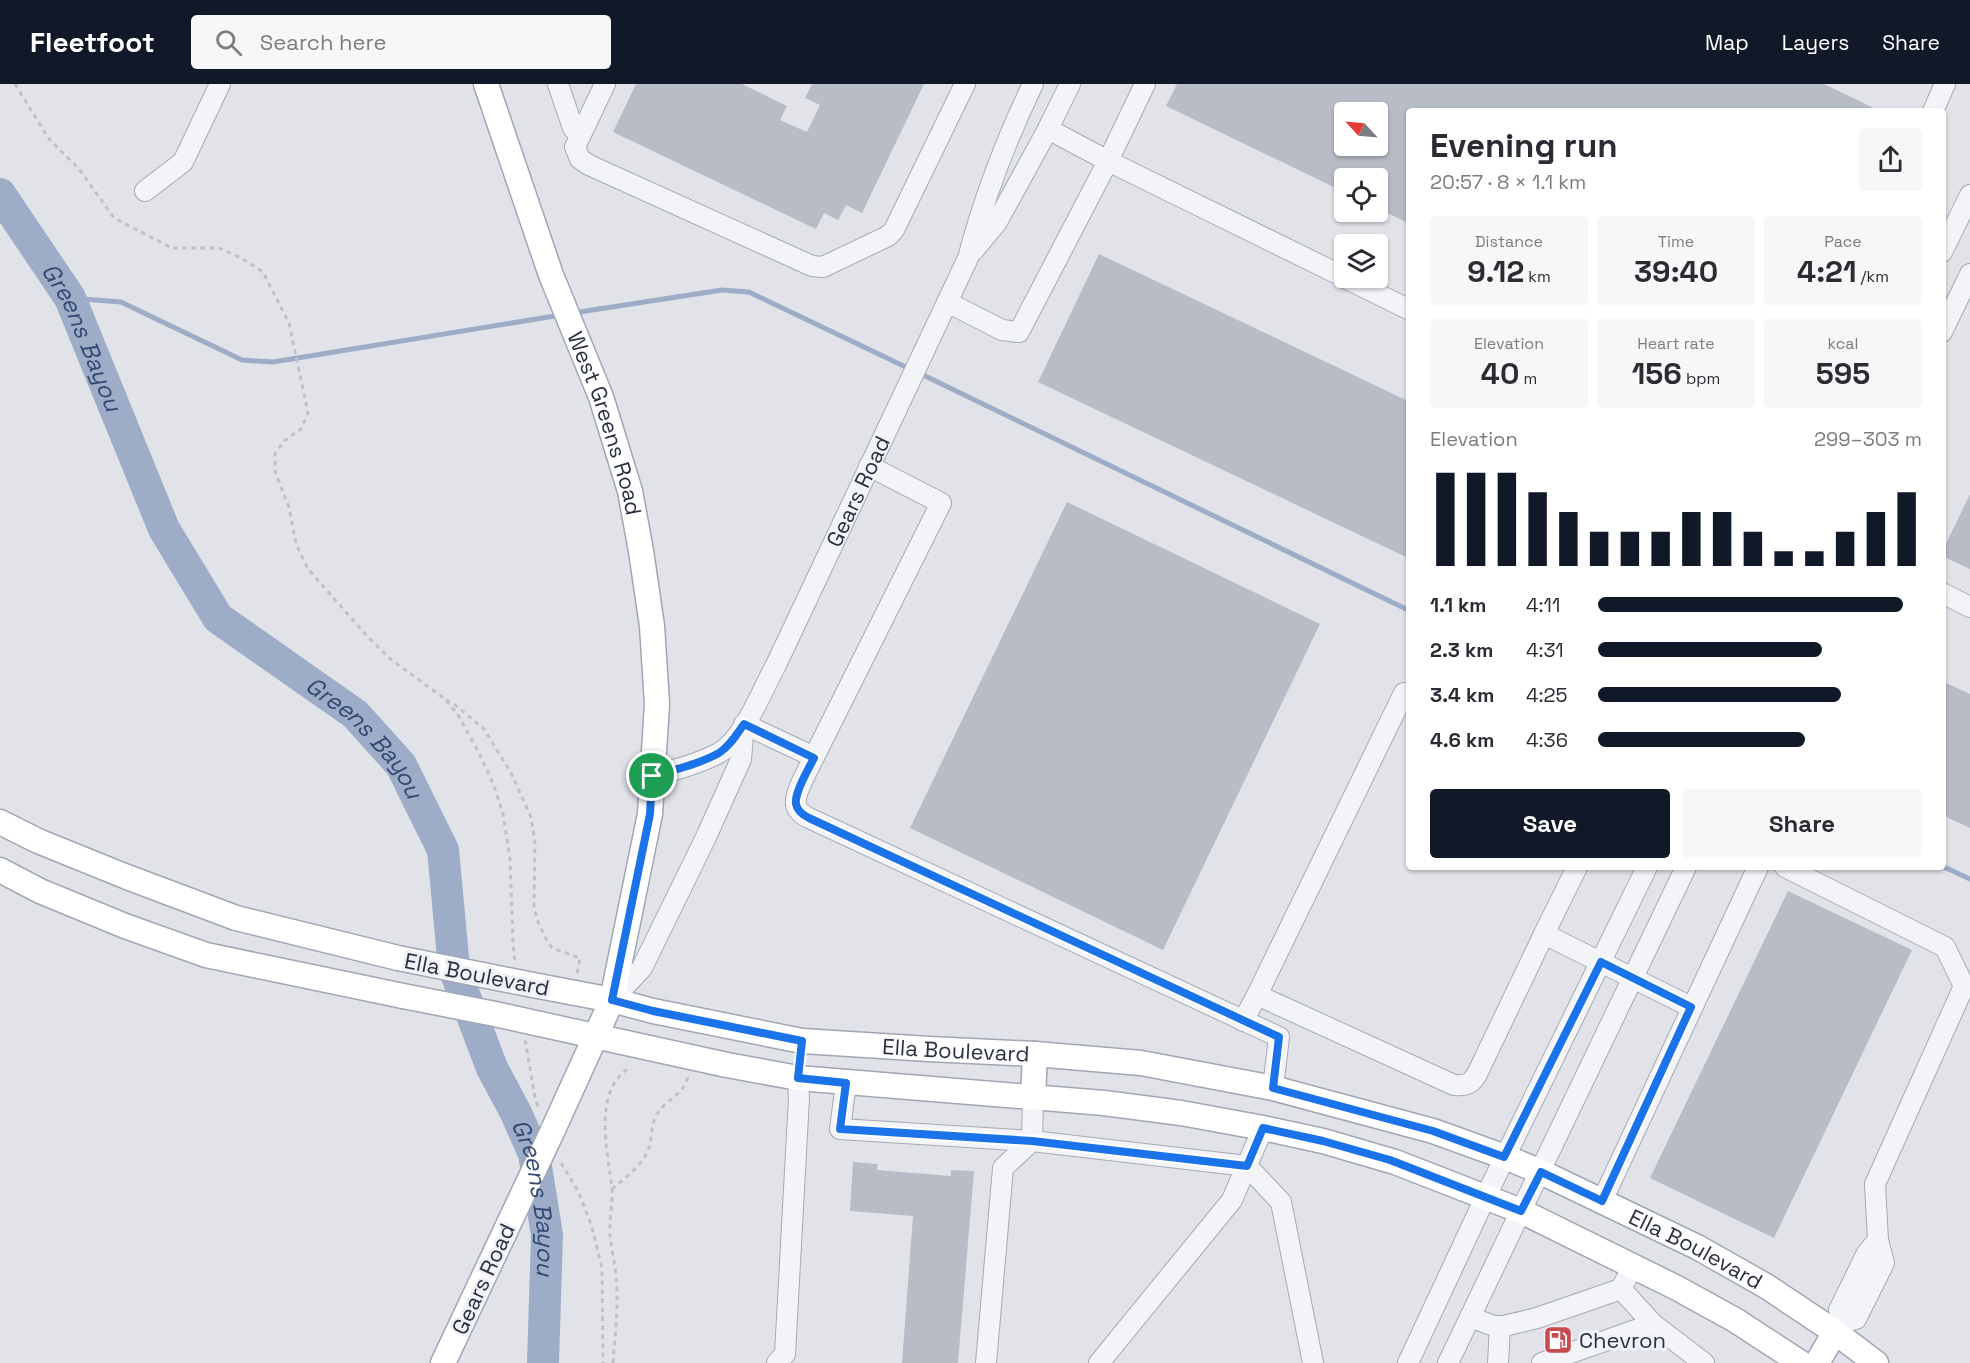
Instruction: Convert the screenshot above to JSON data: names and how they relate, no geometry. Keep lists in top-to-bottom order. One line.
{"streets":{"main road":["West Greens Road","Gears Road","Ella Boulevard"]},"crossings":[["West Greens Road","Gears Road"],["Gears Road","Ella Boulevard"]],"water":["Greens Bayou"],"places":{"fuel station":["Chevron"]},"north":"top left","page":{"header":"Fleetfoot","search":"Search here","nav":["Map","Layers","Share"],"heading":["Evening run","20:57 · 8 × 1.1 km"],"stats":[["Distance","9.12 km"],["Time","39:40"],["Pace","4:21 /km"],["Elevation","40 m"],["Heart rate","156 bpm"],["kcal","595"]],"chart":["Elevation","299–303 m"],"list":[{"name":"1.1 km","note":"4:11"},{"name":"2.3 km","note":"4:31"},{"name":"3.4 km","note":"4:25"},{"name":"4.6 km","note":"4:36"}],"buttons":["Save","Share"]}}
